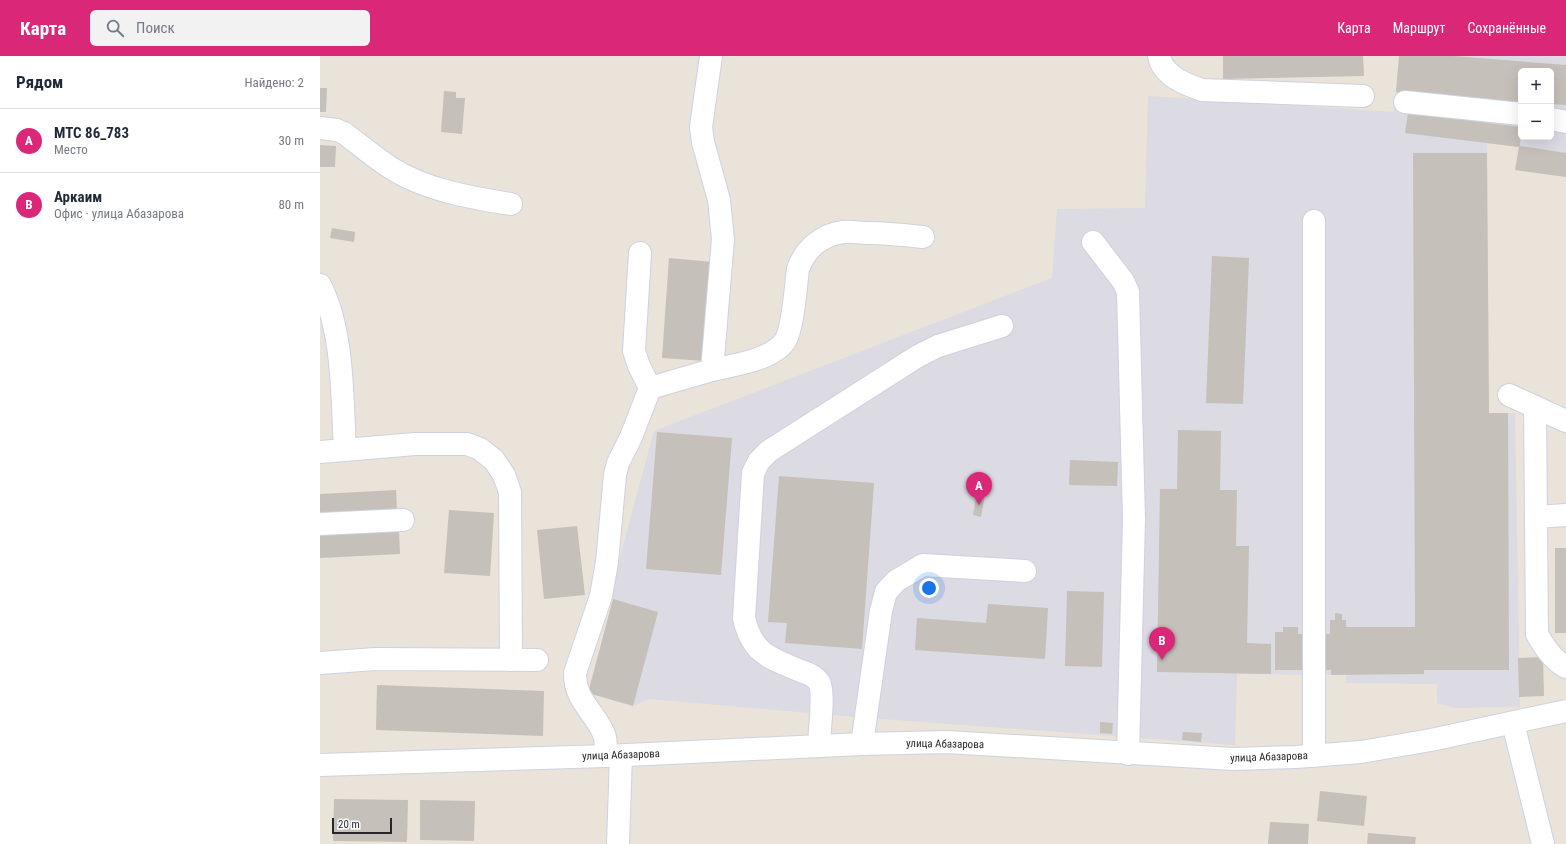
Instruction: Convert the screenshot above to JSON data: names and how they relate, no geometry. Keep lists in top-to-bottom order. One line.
{"streets":{"street":["улица Абазарова"]},"scale_bar":"20 m","page":{"header":"Карта","search":"Поиск","nav":["Карта","Маршрут","Сохранённые"],"heading":["Рядом","Найдено: 2"],"map_buttons":["+","−"],"list":[{"mark":"A","name":"МТС 86_783","note":"Место","value":"30 m"},{"mark":"B","name":"Аркаим","note":"Офис · улица Абазарова","value":"80 m"}],"pins":["A","B"],"scale":"20 m"}}
